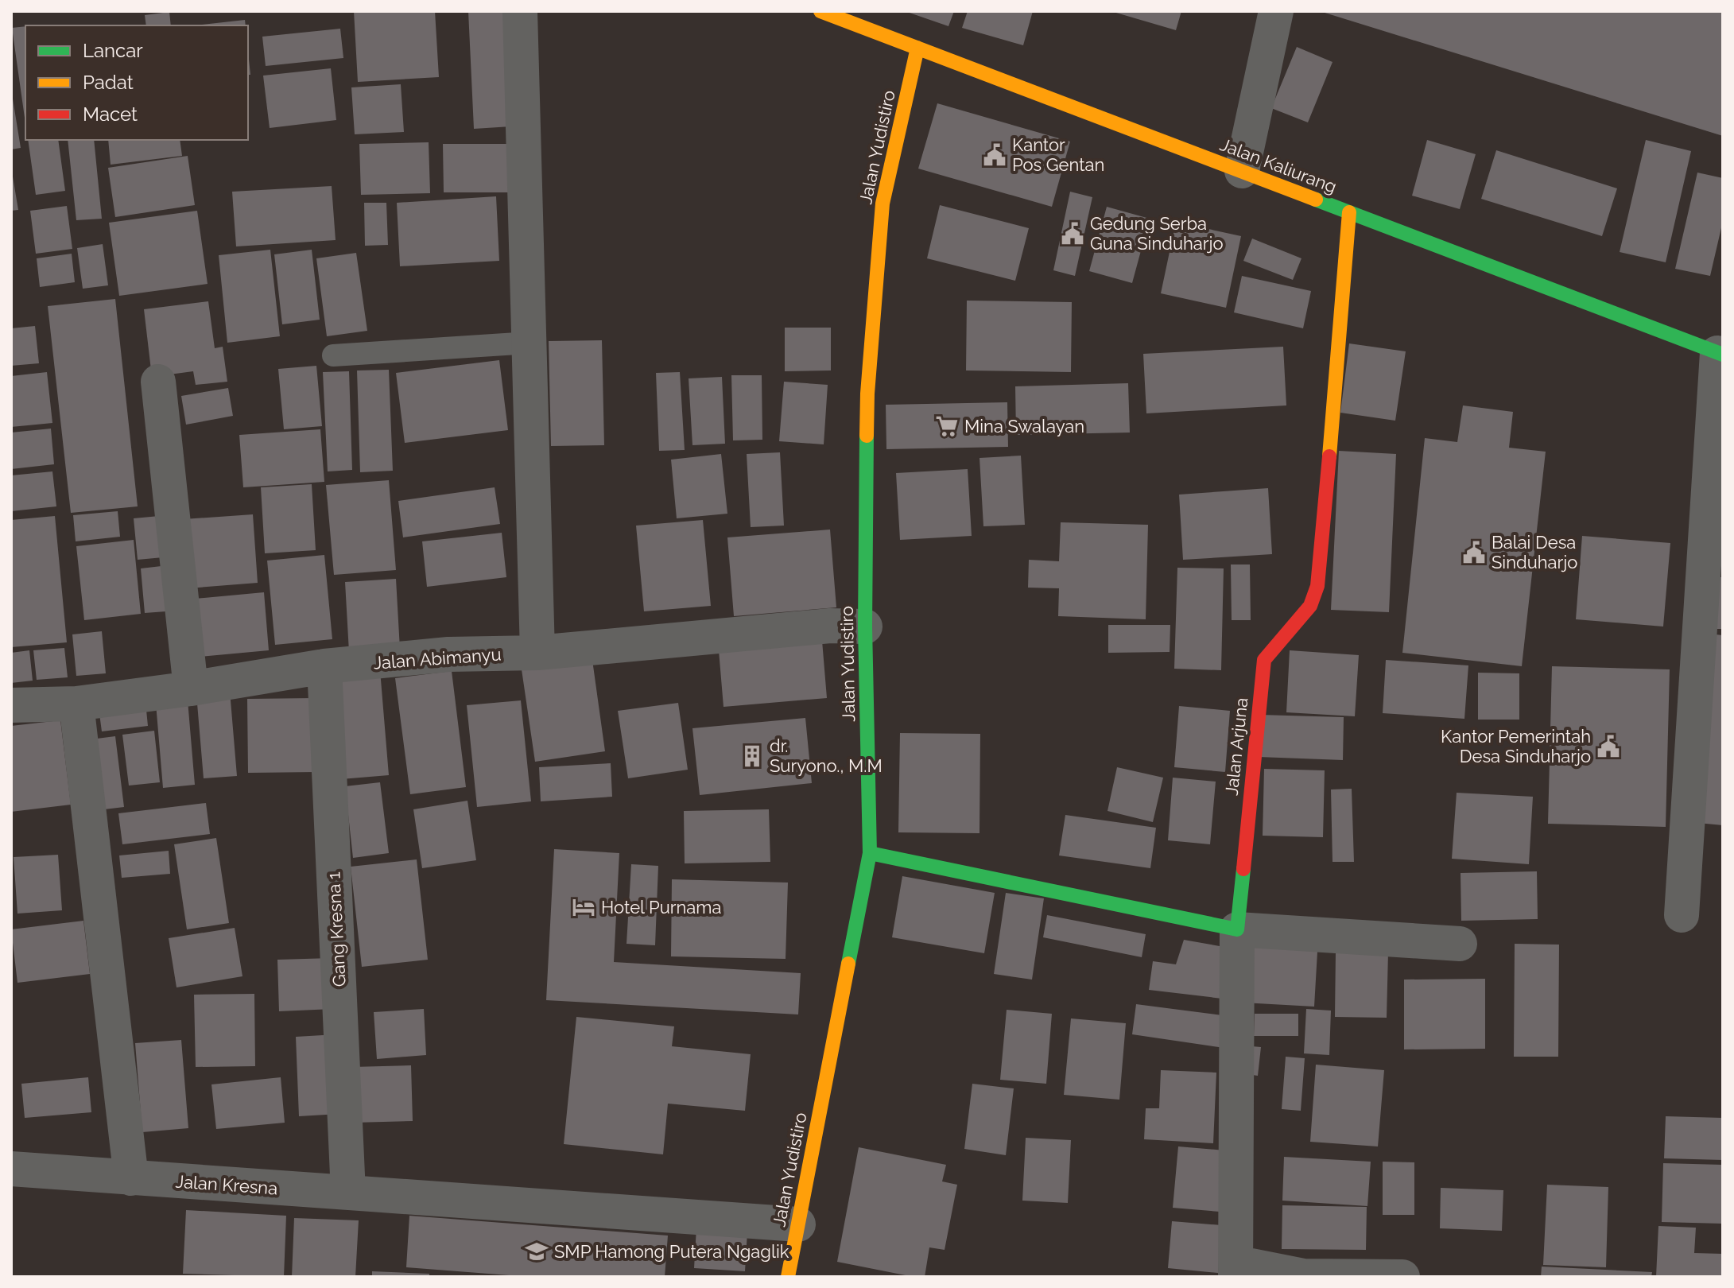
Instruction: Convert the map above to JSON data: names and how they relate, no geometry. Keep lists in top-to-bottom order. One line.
{"streets":{"street":["Jalan Yudistiro","Jalan Kaliurang","Jalan Abimanyu","Jalan Arjuna","Gang Kresna 1","Jalan Kresna"]},"crossings":[["Jalan Yudistiro","Jalan Kaliurang"],["Jalan Yudistiro","Jalan Abimanyu"],["Jalan Yudistiro","Jalan Kresna"],["Jalan Kaliurang","Jalan Arjuna"],["Jalan Abimanyu","Gang Kresna 1"],["Gang Kresna 1","Jalan Kresna"]],"places":{"public building":["Kantor Pos Gentan","Gedung Serba Guna Sinduharjo","Balai Desa Sinduharjo","Kantor Pemerintah Desa Sinduharjo"],"supermarket":["Mina Swalayan"],"building":["dr. Suryono., M.M"],"hotel":["Hotel Purnama"],"school or university":["SMP Hamong Putera Ngaglik"]},"legend":["Lancar","Padat","Macet"]}
